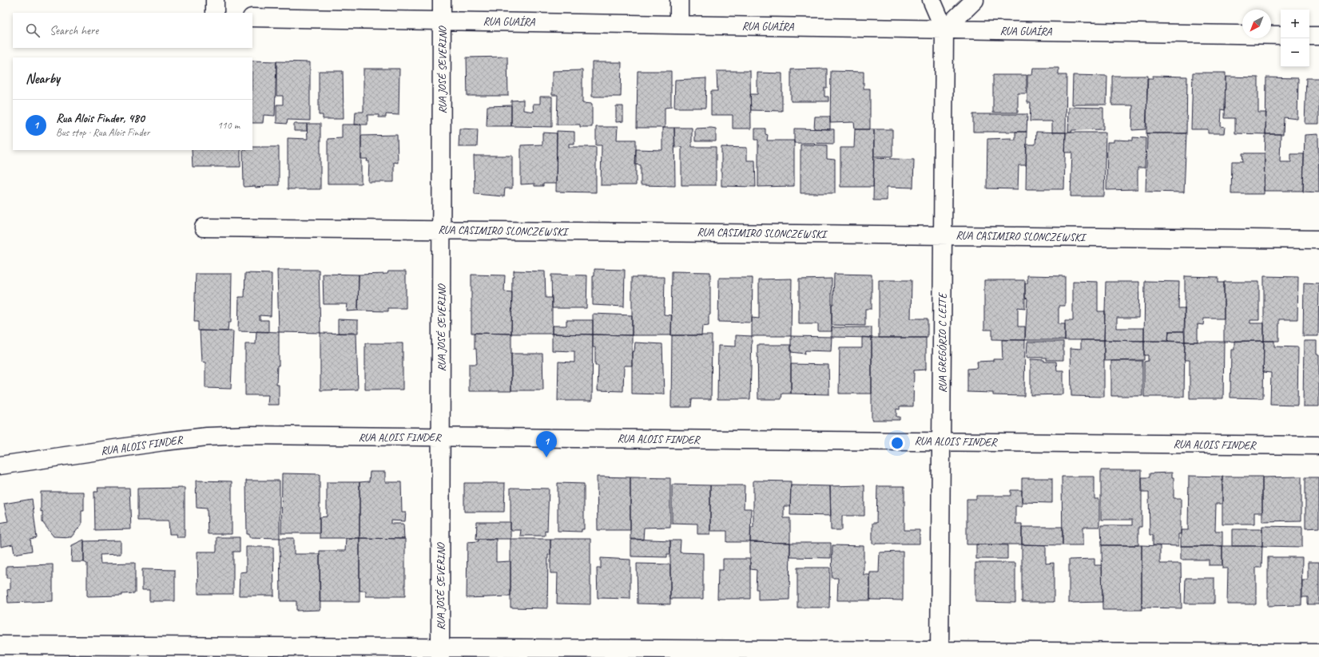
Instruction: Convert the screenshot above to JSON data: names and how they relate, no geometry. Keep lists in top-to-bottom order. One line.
{"streets":{"street":["RUA GUAÍRA","RUA JOSÉ SEVERINO","RUA CASIMIRO SLONCZEWSKI","RUA GREGÓRIO C LEITE","RUA ALOIS FINDER"]},"crossings":[["RUA GUAÍRA","RUA JOSÉ SEVERINO"],["RUA GUAÍRA","RUA GREGÓRIO C LEITE"],["RUA JOSÉ SEVERINO","RUA CASIMIRO SLONCZEWSKI"],["RUA JOSÉ SEVERINO","RUA ALOIS FINDER"],["RUA CASIMIRO SLONCZEWSKI","RUA GREGÓRIO C LEITE"],["RUA GREGÓRIO C LEITE","RUA ALOIS FINDER"]],"north":"bottom left","page":{"map_buttons":["+","−"],"search":"Search here","heading":"Nearby","list":[{"mark":"1","name":"Rua Alois Finder, 480","note":"Bus stop · Rua Alois Finder","value":"110 m"}],"pins":"1"}}
